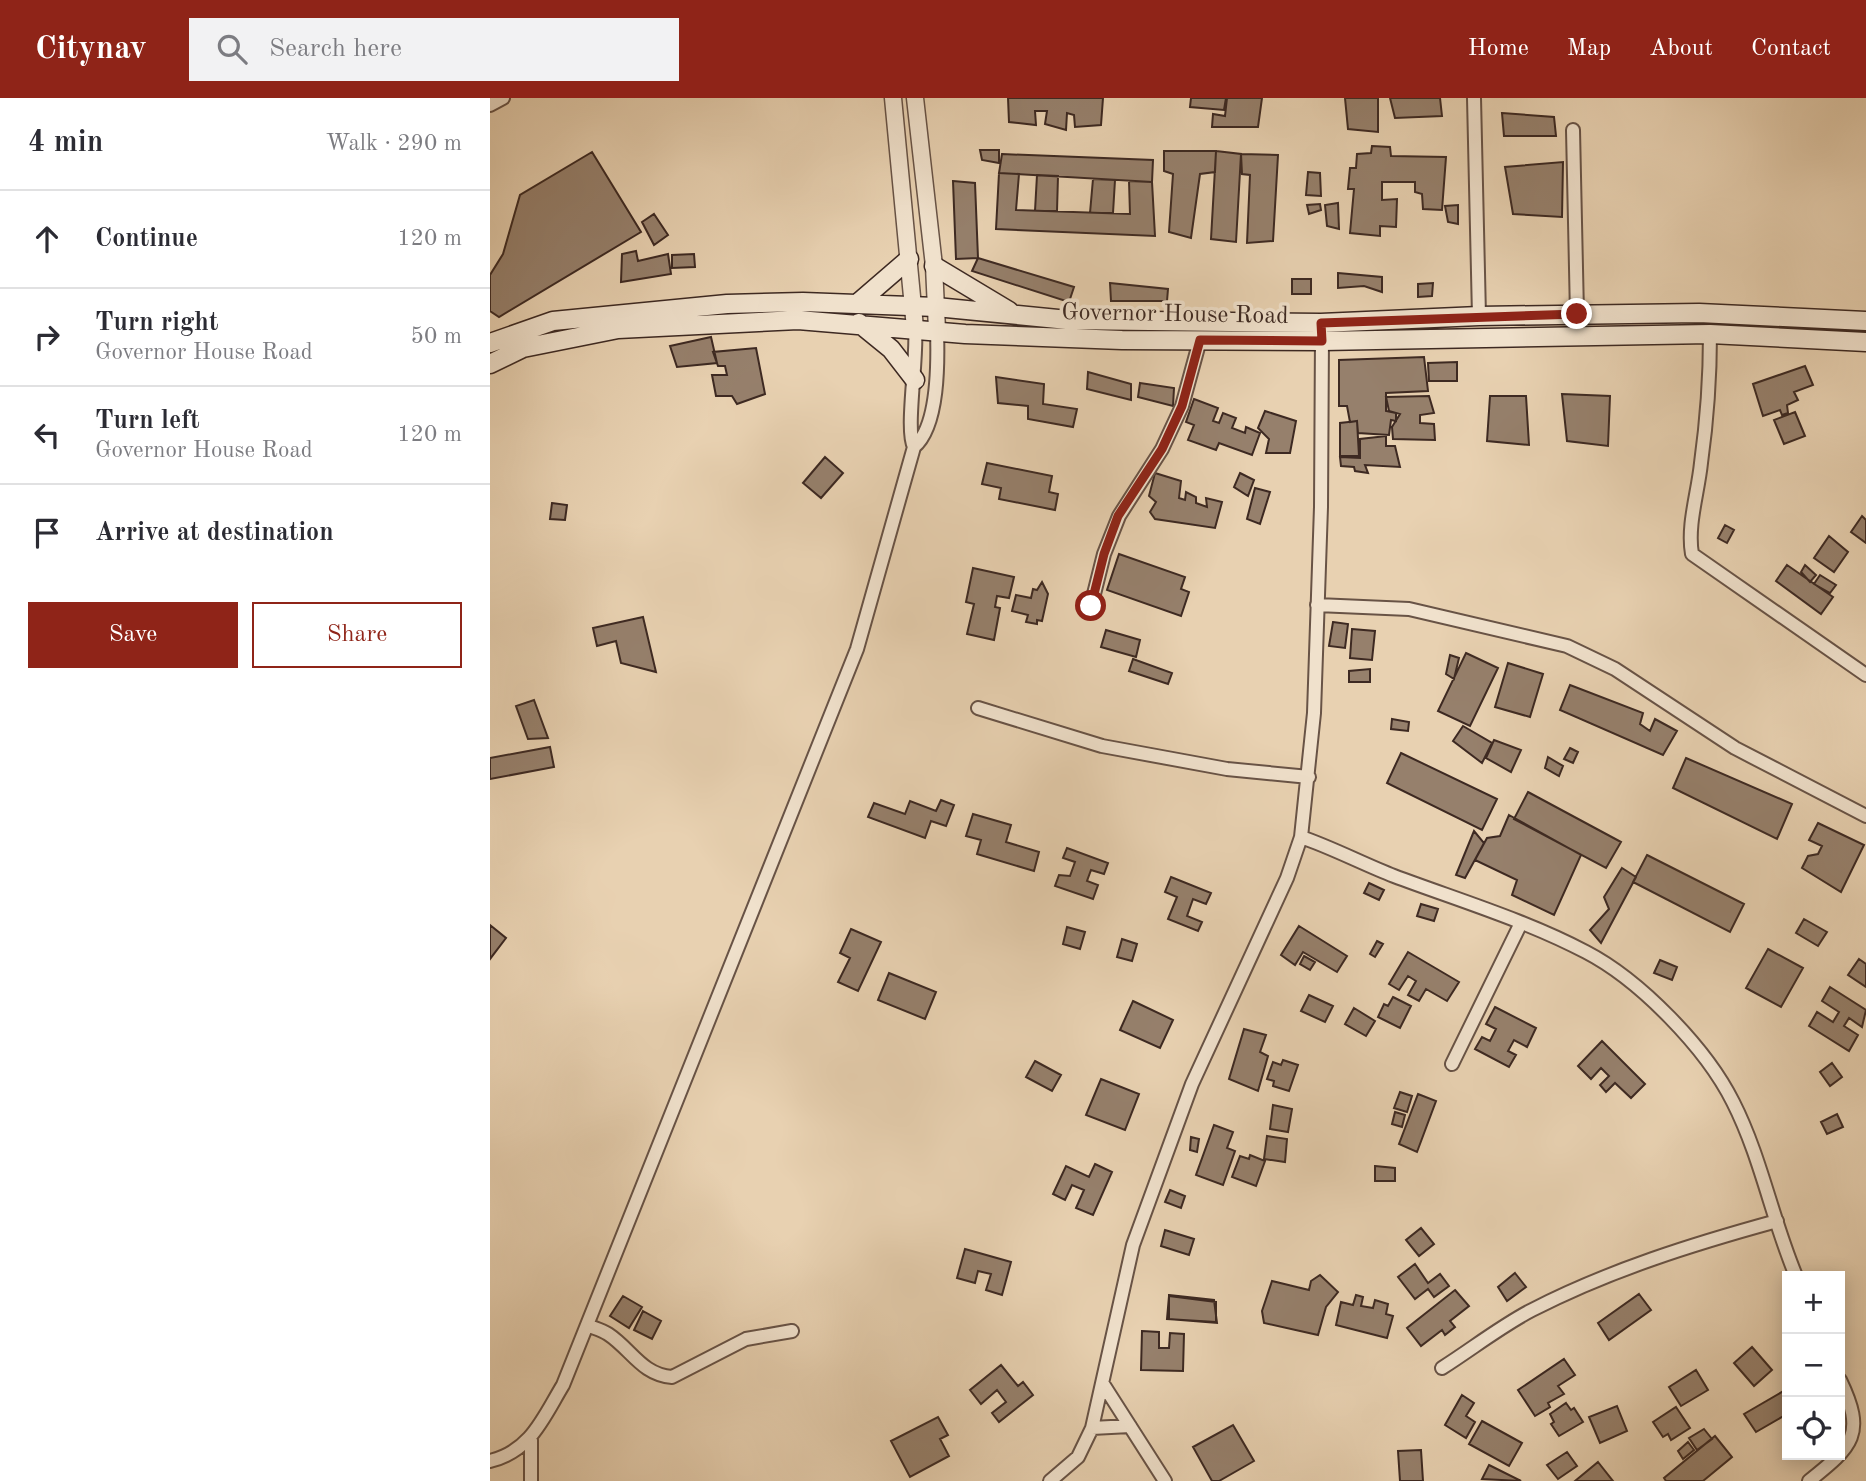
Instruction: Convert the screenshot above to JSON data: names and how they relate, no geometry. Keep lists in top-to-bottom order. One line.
{"streets":{"main road":["Governor House Road"]},"page":{"header":"Citynav","search":"Search here","nav":["Home","Map","About","Contact"],"heading":["4 min","Walk · 290 m"],"list":[["Continue","120 m"],["Turn right","Governor House Road","50 m"],["Turn left","Governor House Road","120 m"],"Arrive at destination"],"buttons":["Save","Share"],"map_buttons":["+","−"]}}
